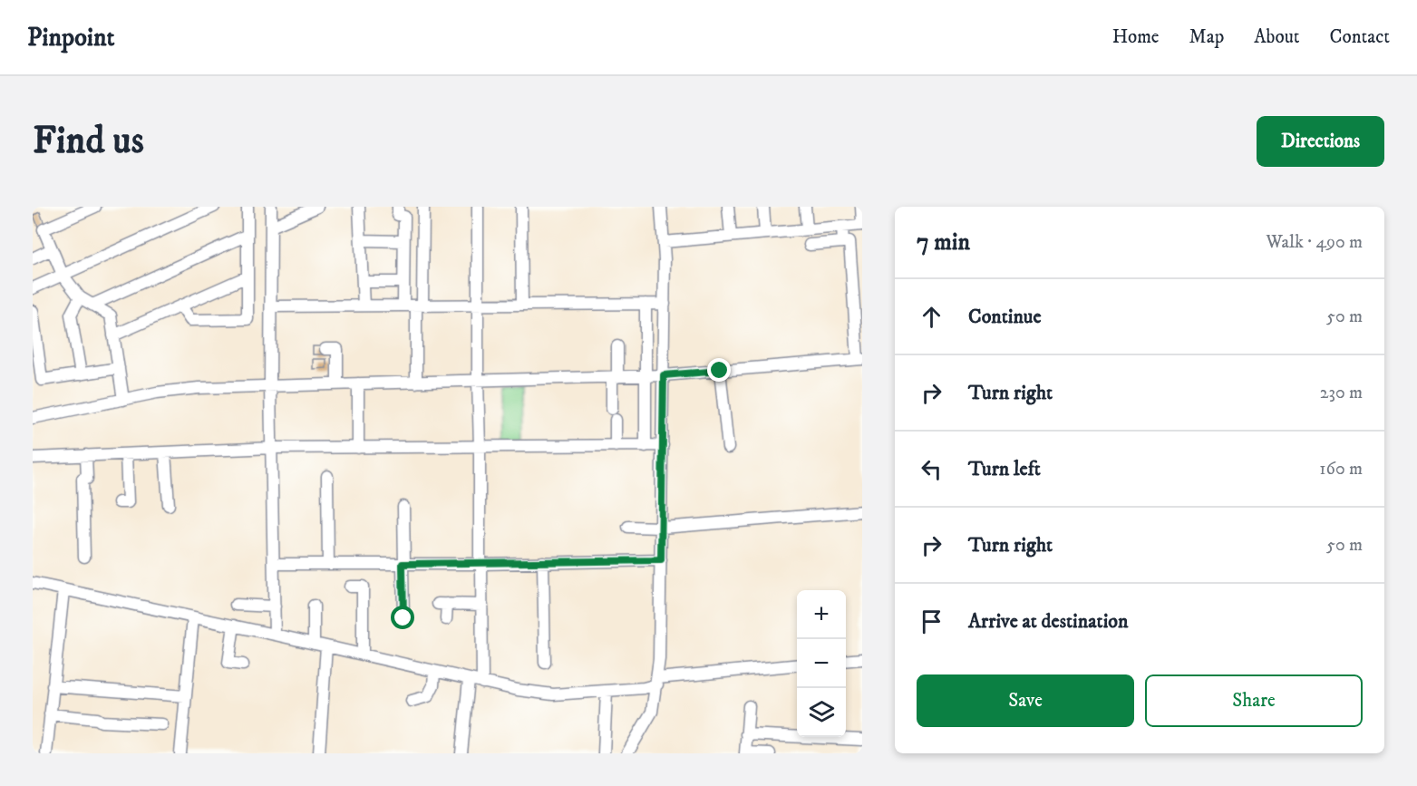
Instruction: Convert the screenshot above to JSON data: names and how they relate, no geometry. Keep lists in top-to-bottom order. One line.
{"page":{"header":"Pinpoint","nav":["Home","Map","About","Contact"],"buttons":["Directions",["Save","Share"]],"title":"Find us","heading":["7 min","Walk · 490 m"],"list":[["Continue","50 m"],["Turn right","230 m"],["Turn left","160 m"],["Turn right","50 m"],"Arrive at destination"],"map_buttons":["+","−"]}}
